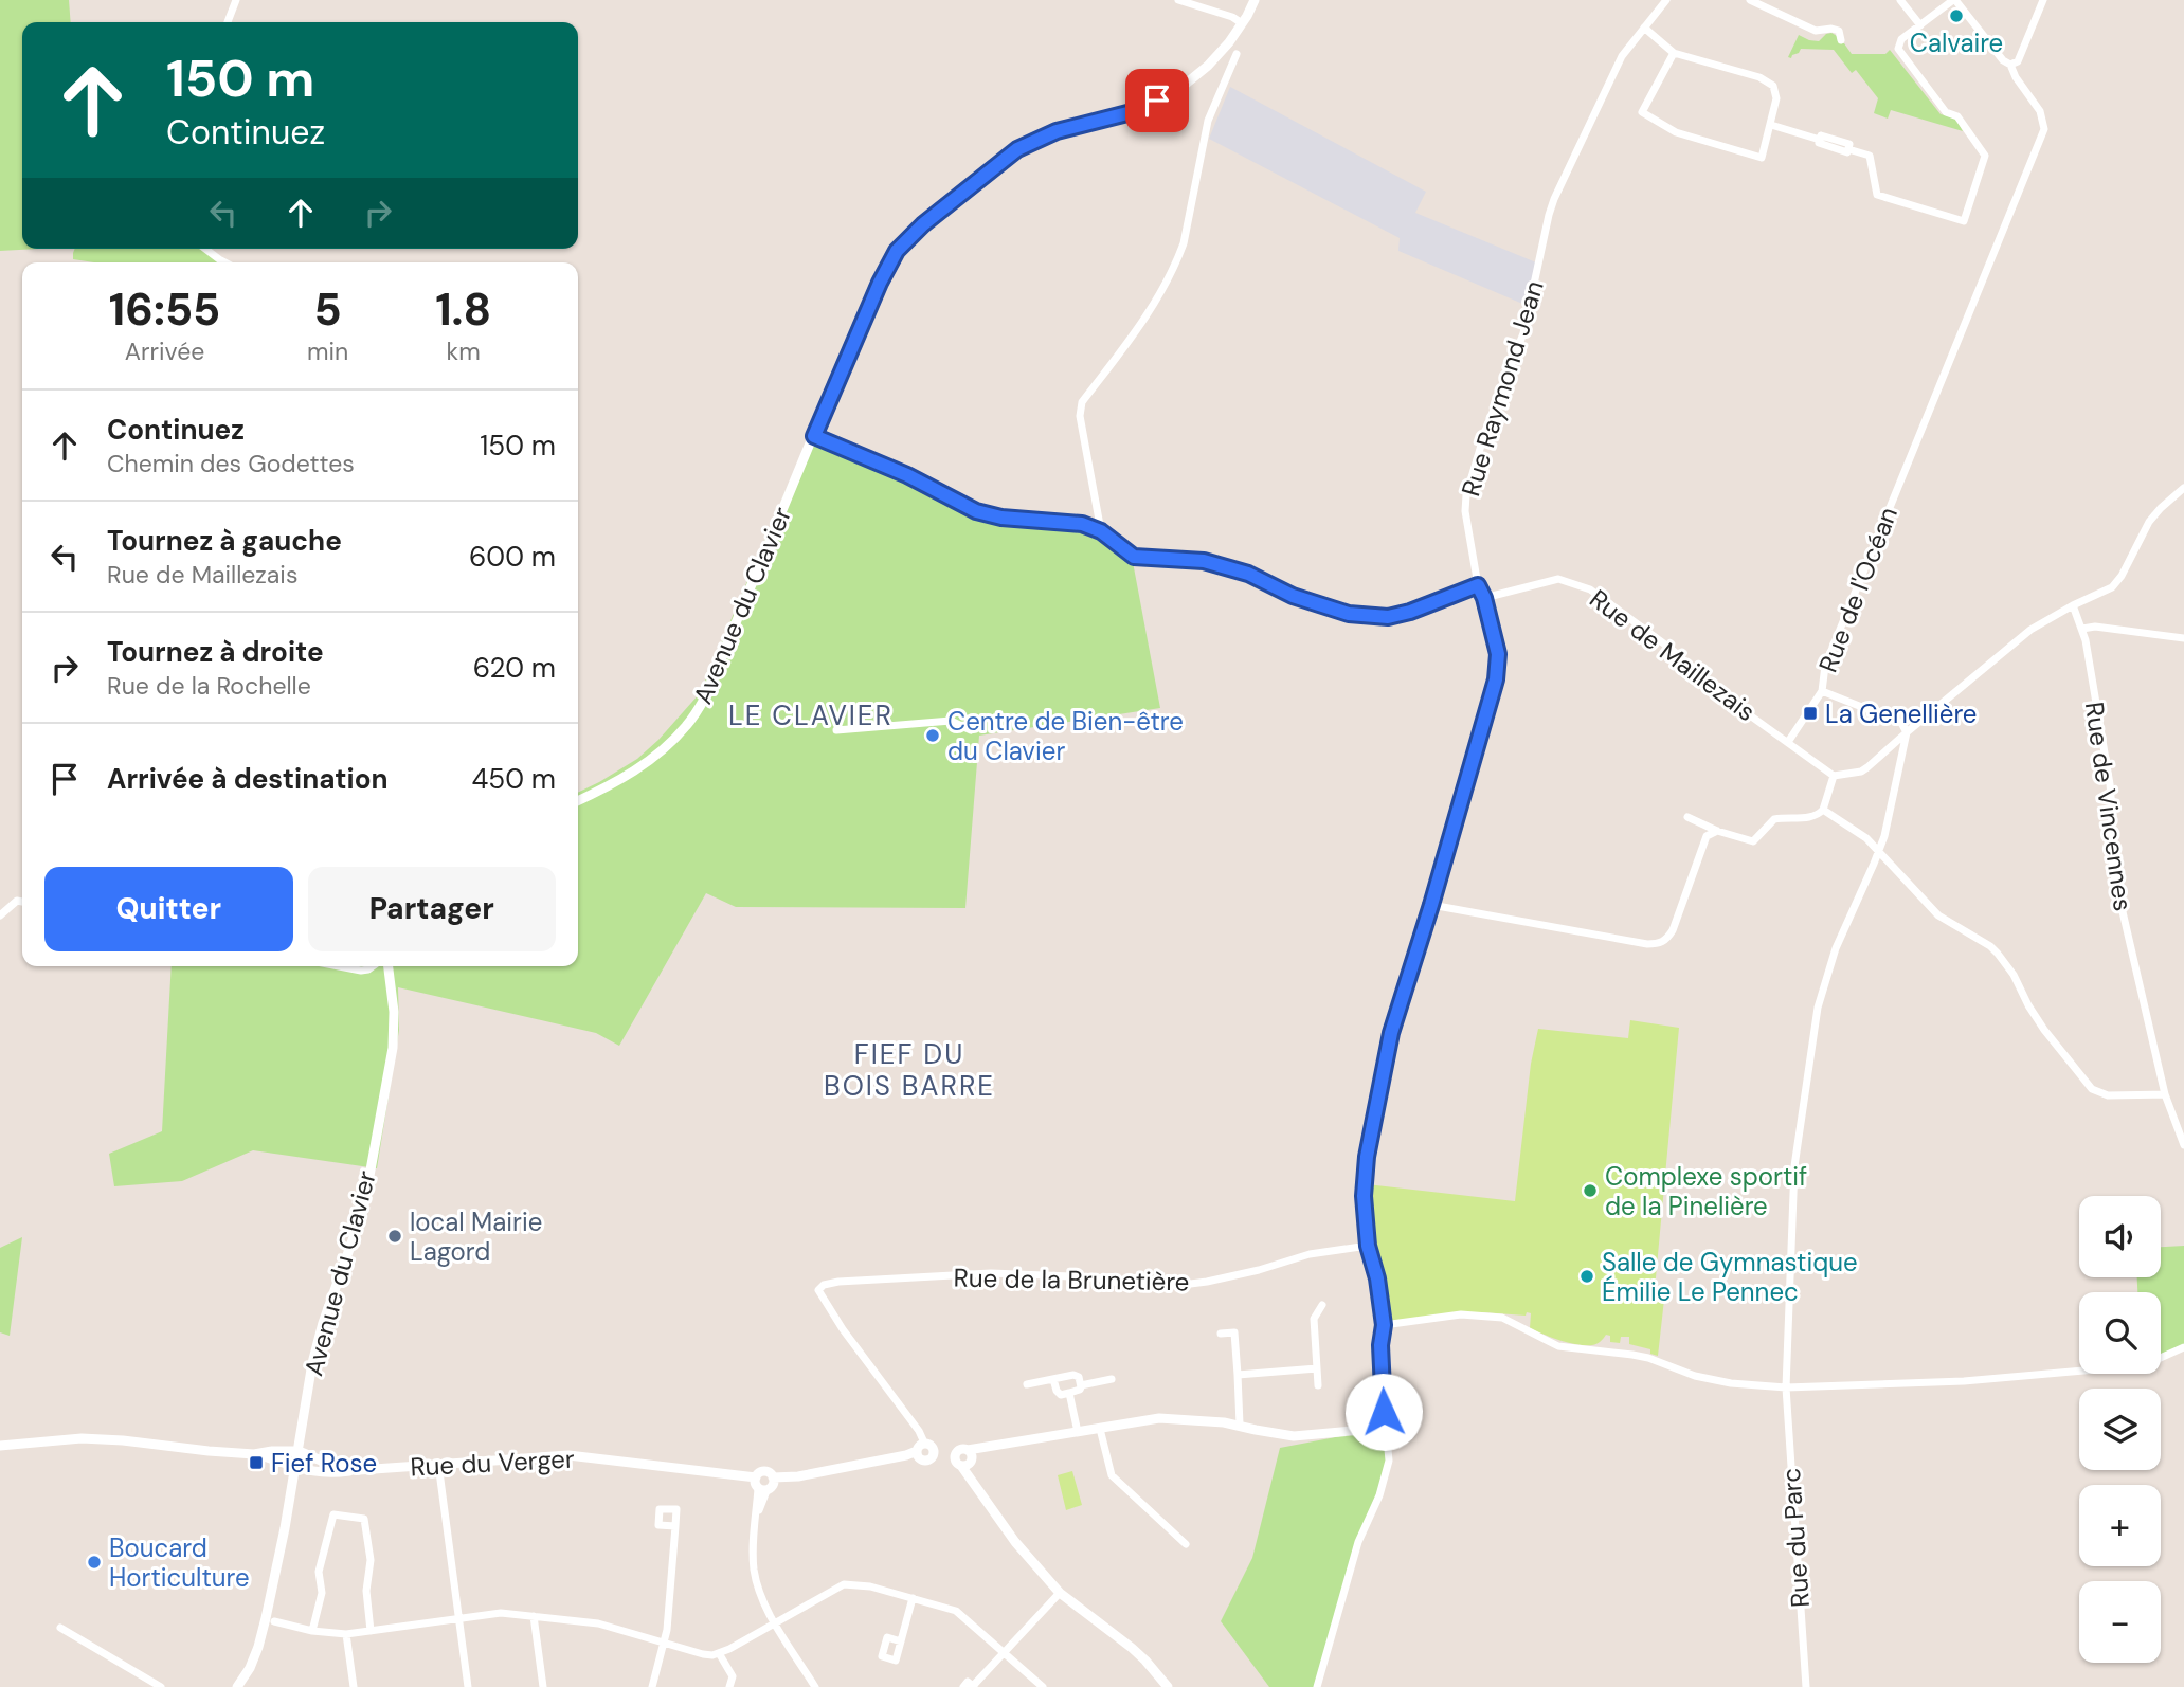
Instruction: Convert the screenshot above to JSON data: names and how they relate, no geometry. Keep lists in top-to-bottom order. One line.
{"streets":{"street":["Rue Raymond Jean","Rue de l'Océan","Avenue du Clavier","Rue de Maillezais","Rue de Vincennes","Rue de la Brunetière","Rue du Verger","Rue du Parc"]},"crossings":[["Avenue du Clavier","Rue du Verger"]],"districts":["LE CLAVIER","FIEF DU BOIS BARRE"],"places":{"other":["Calvaire","Centre de Bien-être du Clavier","Complexe sportif de la Pinelière","local Mairie Lagord","Salle de Gymnastique Émilie Le Pennec","Boucard Horticulture"],"transit":["La Genellière","Fief Rose"]},"page":{"turn":["150 m","Continuez"],"eta":["16:55","Arrivée","5","min","1.8","km"],"list":[{"name":"Continuez","note":"Chemin des Godettes","value":"150 m"},{"name":"Tournez à gauche","note":"Rue de Maillezais","value":"600 m"},{"name":"Tournez à droite","note":"Rue de la Rochelle","value":"620 m"},{"name":"Arrivée à destination","value":"450 m"}],"buttons":["Quitter","Partager"],"map_buttons":["+","−"]}}
